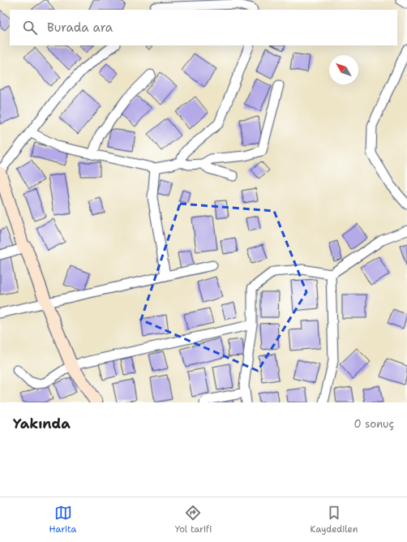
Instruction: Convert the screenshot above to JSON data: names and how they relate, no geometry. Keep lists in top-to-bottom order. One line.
{"north":"top left","page":{"search":"Burada ara","heading":["Yakında","0 sonuç"],"nav":["Harita","Yol tarifi","Kaydedilen"]}}
